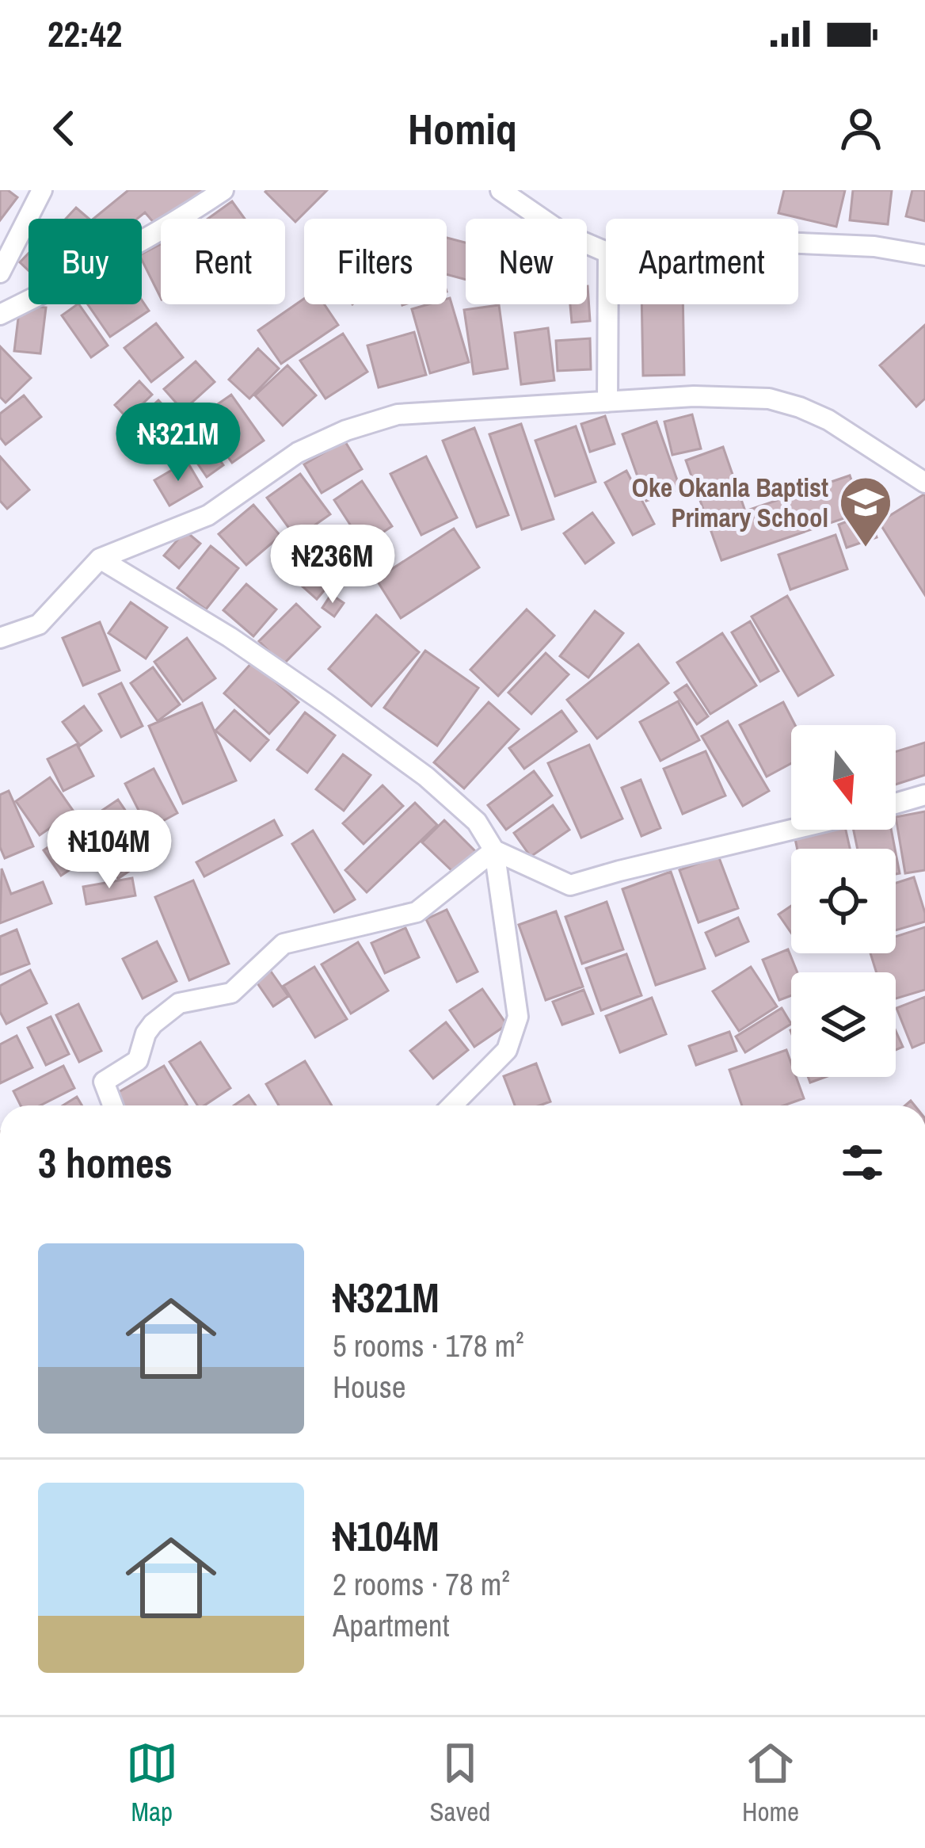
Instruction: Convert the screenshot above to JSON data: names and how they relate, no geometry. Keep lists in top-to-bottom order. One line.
{"places":{"school or university":["Oke Okanla Baptist Primary School"]},"north":"bottom","page":{"status":"22:42","header":"Homiq","chip":["Buy","Rent","Filters","New","Apartment"],"price":["₦321M","₦236M","₦104M"],"heading":"3 homes","list":[{"name":"₦321M","note":"5 rooms · 178 m² · House"},{"name":"₦104M","note":"2 rooms · 78 m² · Apartment"}],"tabs":["Map","Saved","Home"]}}
